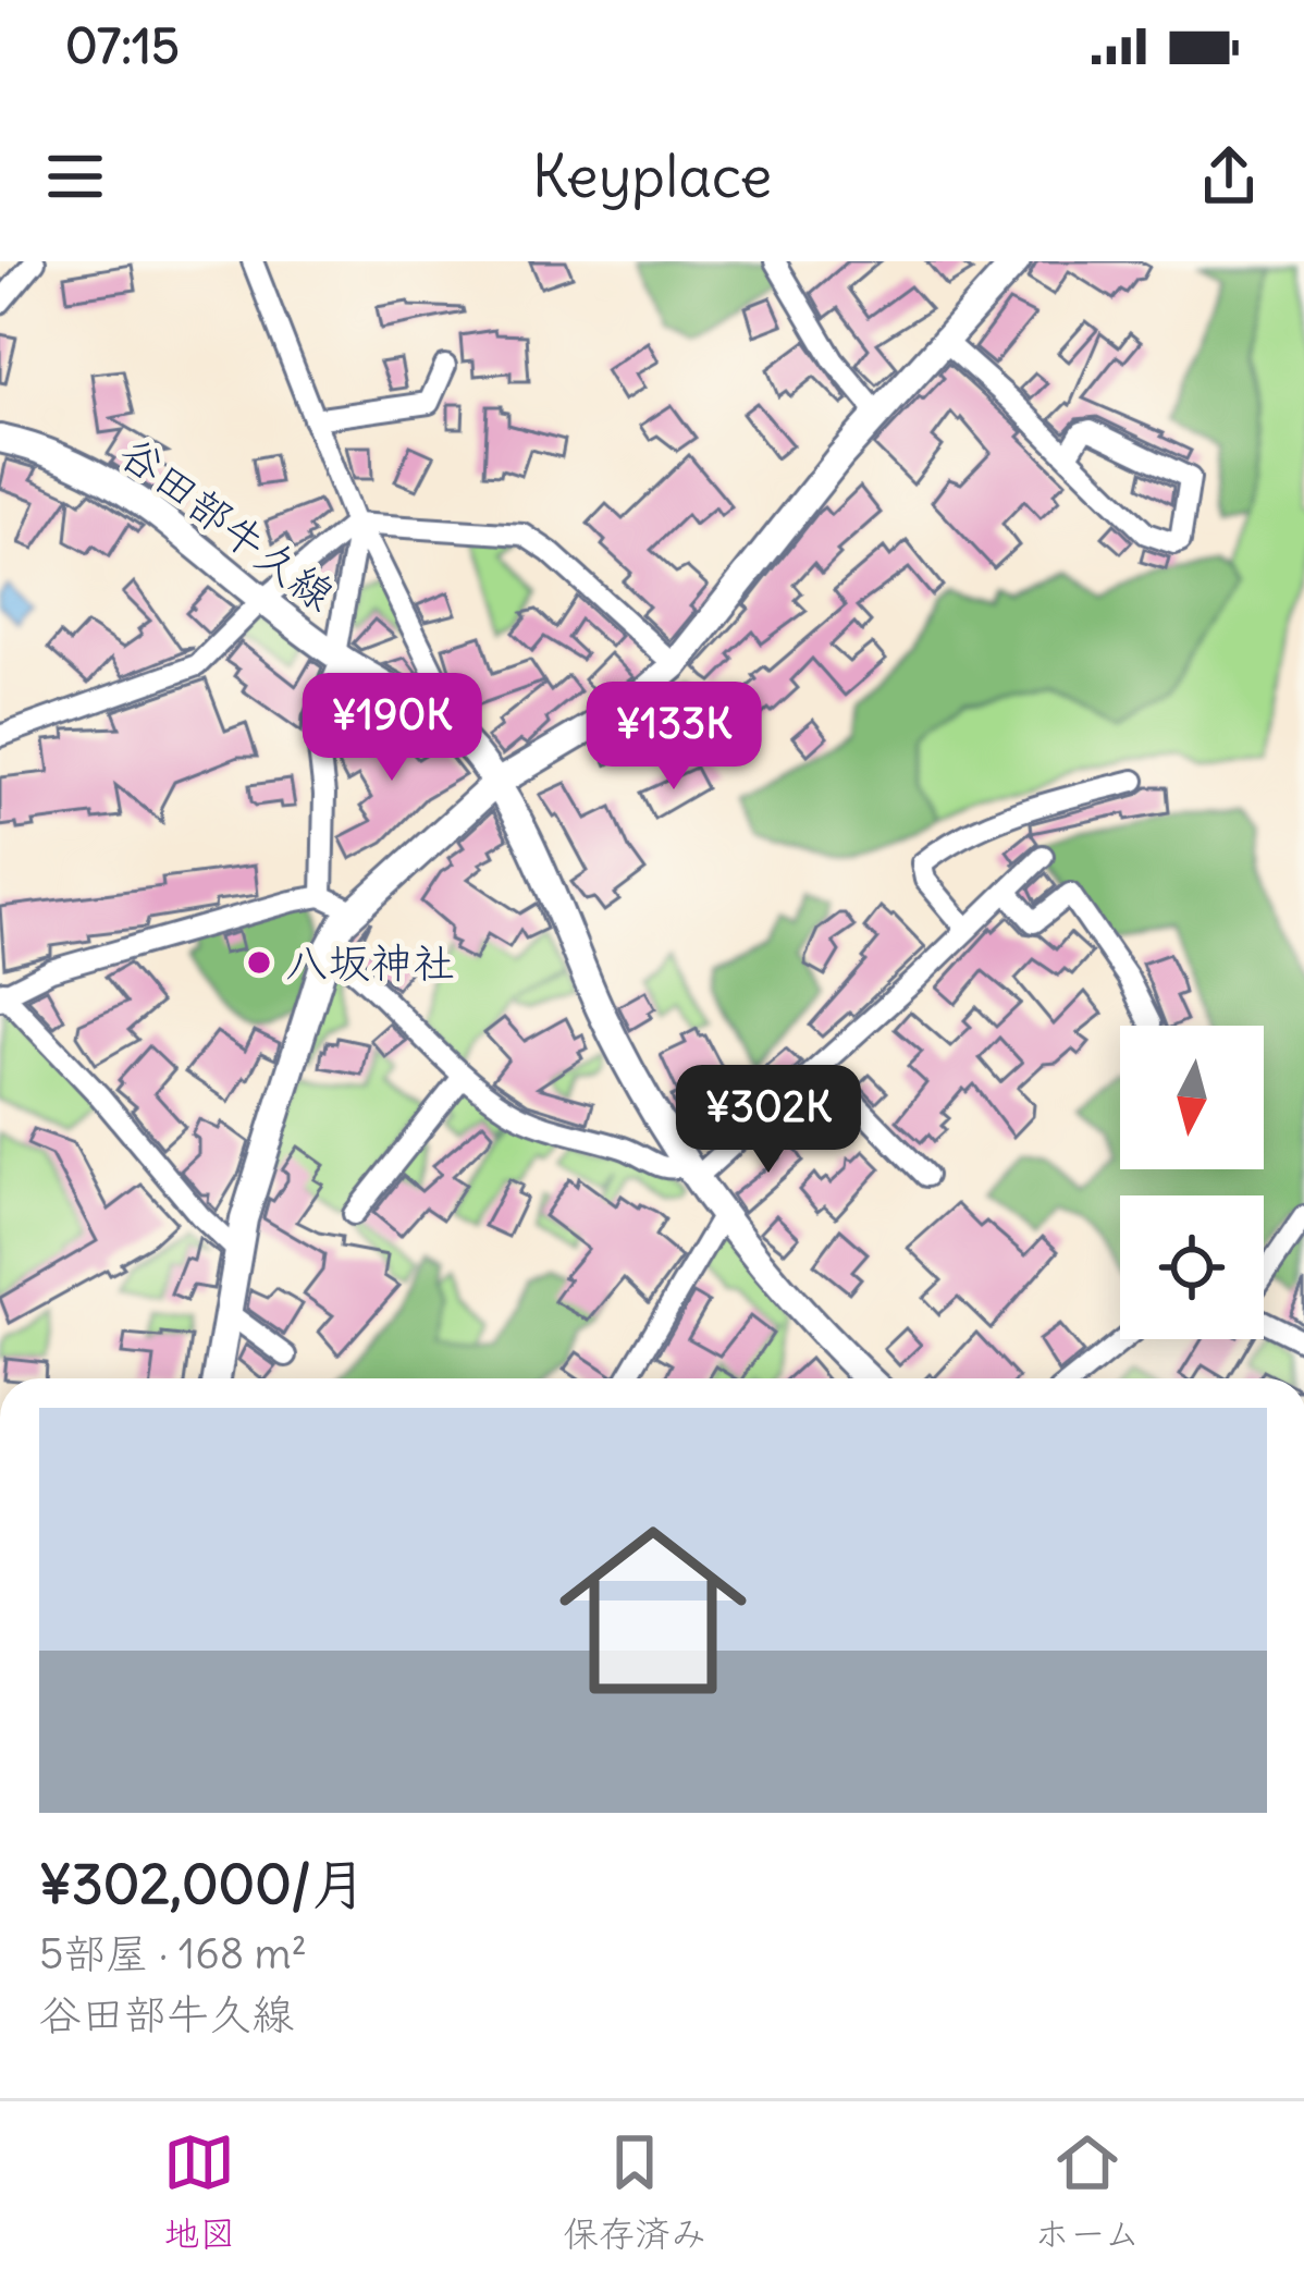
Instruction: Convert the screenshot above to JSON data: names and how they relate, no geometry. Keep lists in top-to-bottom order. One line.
{"streets":{"street":["谷田部牛久線"]},"places":["八坂神社"],"north":"bottom","page":{"status":"07:15","header":"Keyplace","price":["¥190K","¥133K","¥302K"],"list":[{"name":"¥302,000/月","note":"5部屋 · 168 m² · 谷田部牛久線"}],"tabs":["地図","保存済み","ホーム"]}}
